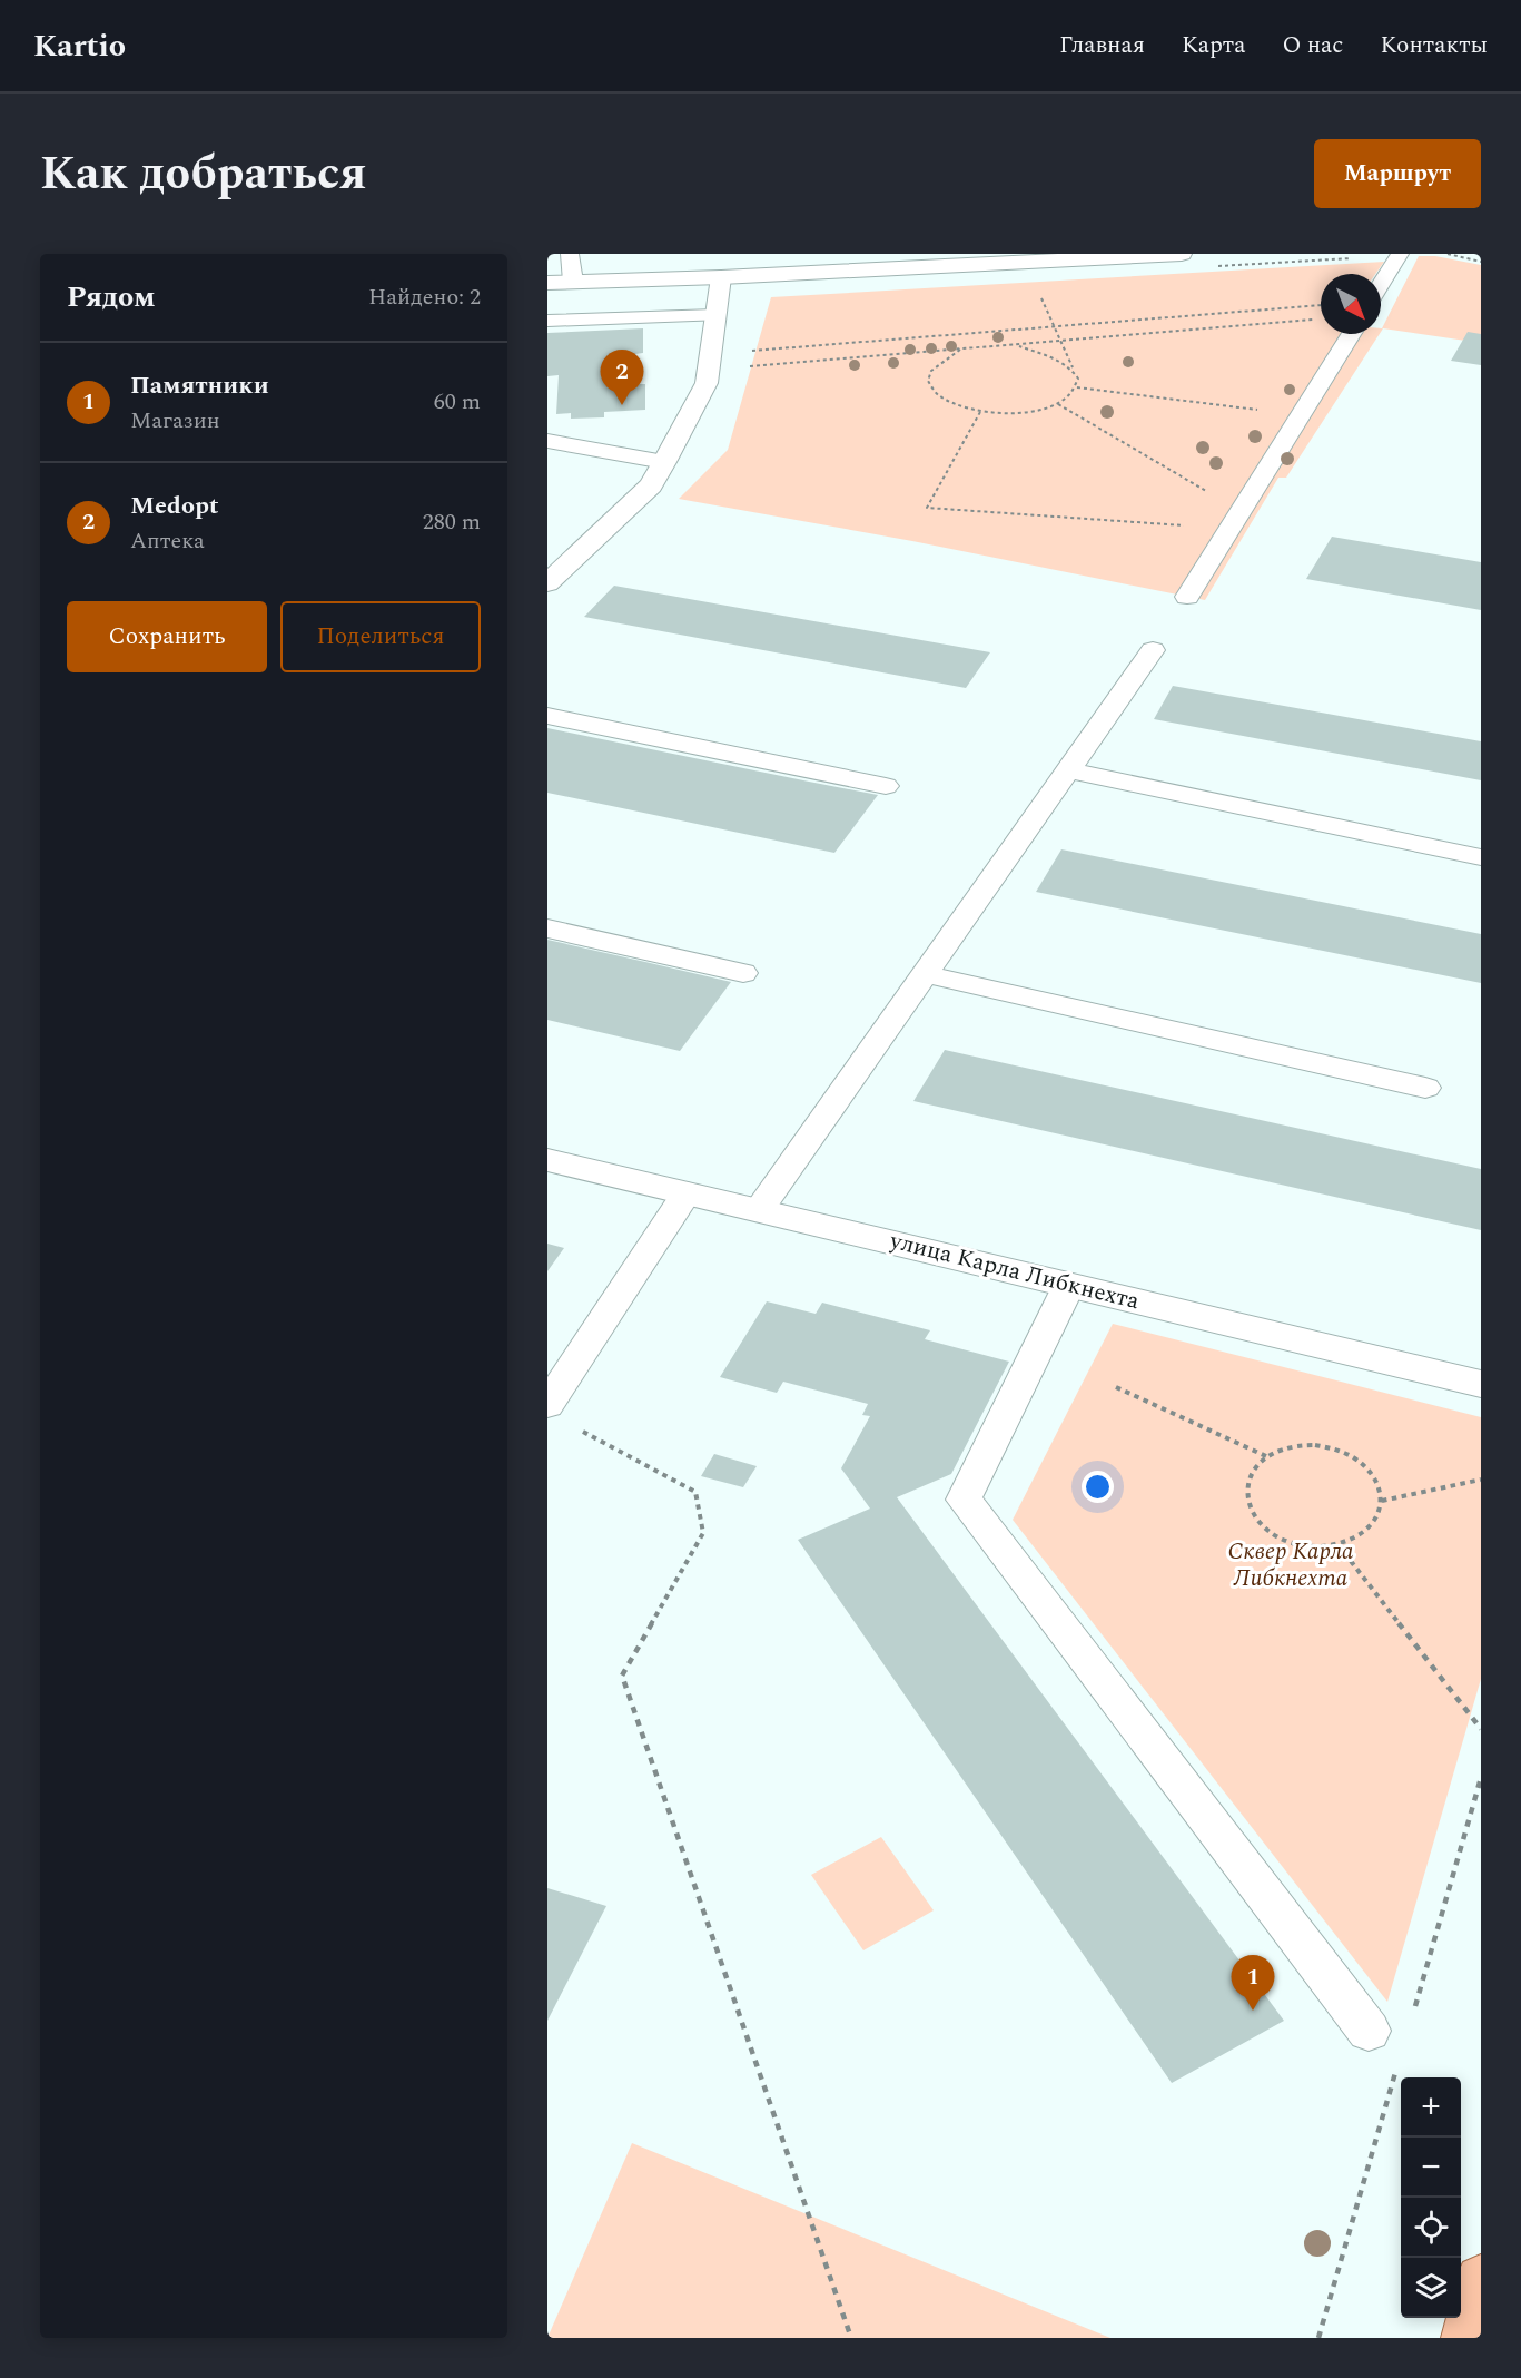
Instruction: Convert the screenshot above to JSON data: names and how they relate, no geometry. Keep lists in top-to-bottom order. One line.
{"streets":{"street":["улица Карла Либкнехта"]},"parks":["Сквер Карла Либкнехта"],"north":"bottom right","page":{"header":"Kartio","nav":["Главная","Карта","О нас","Контакты"],"title":"Как добраться","buttons":["Маршрут",["Сохранить","Поделиться"]],"heading":["Рядом","Найдено: 2"],"list":[{"mark":"1","name":"Памятники","note":"Магазин","value":"60 m"},{"mark":"2","name":"Medopt","note":"Аптека","value":"280 m"}],"pins":["2","1"],"map_buttons":["+","−"]}}
